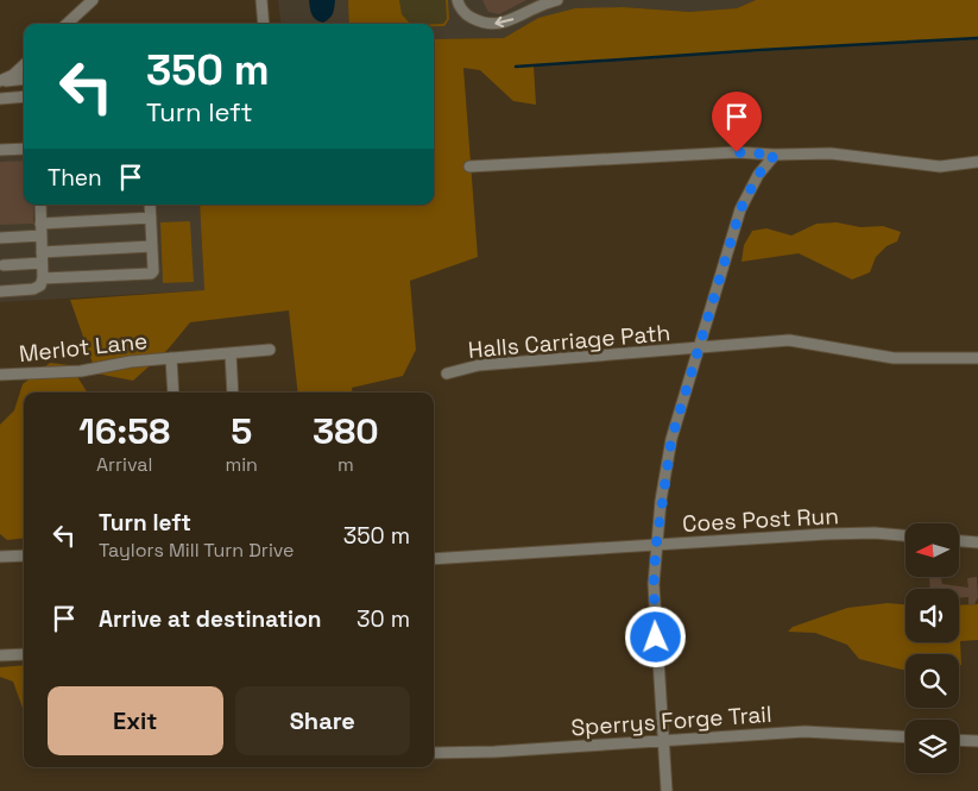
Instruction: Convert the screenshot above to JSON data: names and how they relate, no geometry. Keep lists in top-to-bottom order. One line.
{"streets":{"street":["Halls Carriage Path","Merlot Lane","Coes Post Run","Sperrys Forge Trail"]},"north":"left","page":{"turn":["350 m","Turn left"],"then":"Then","eta":["16:58","Arrival","5","min","380","m"],"list":[{"name":"Turn left","note":"Taylors Mill Turn Drive","value":"350 m"},{"name":"Arrive at destination","value":"30 m"}],"buttons":["Exit","Share"]}}
